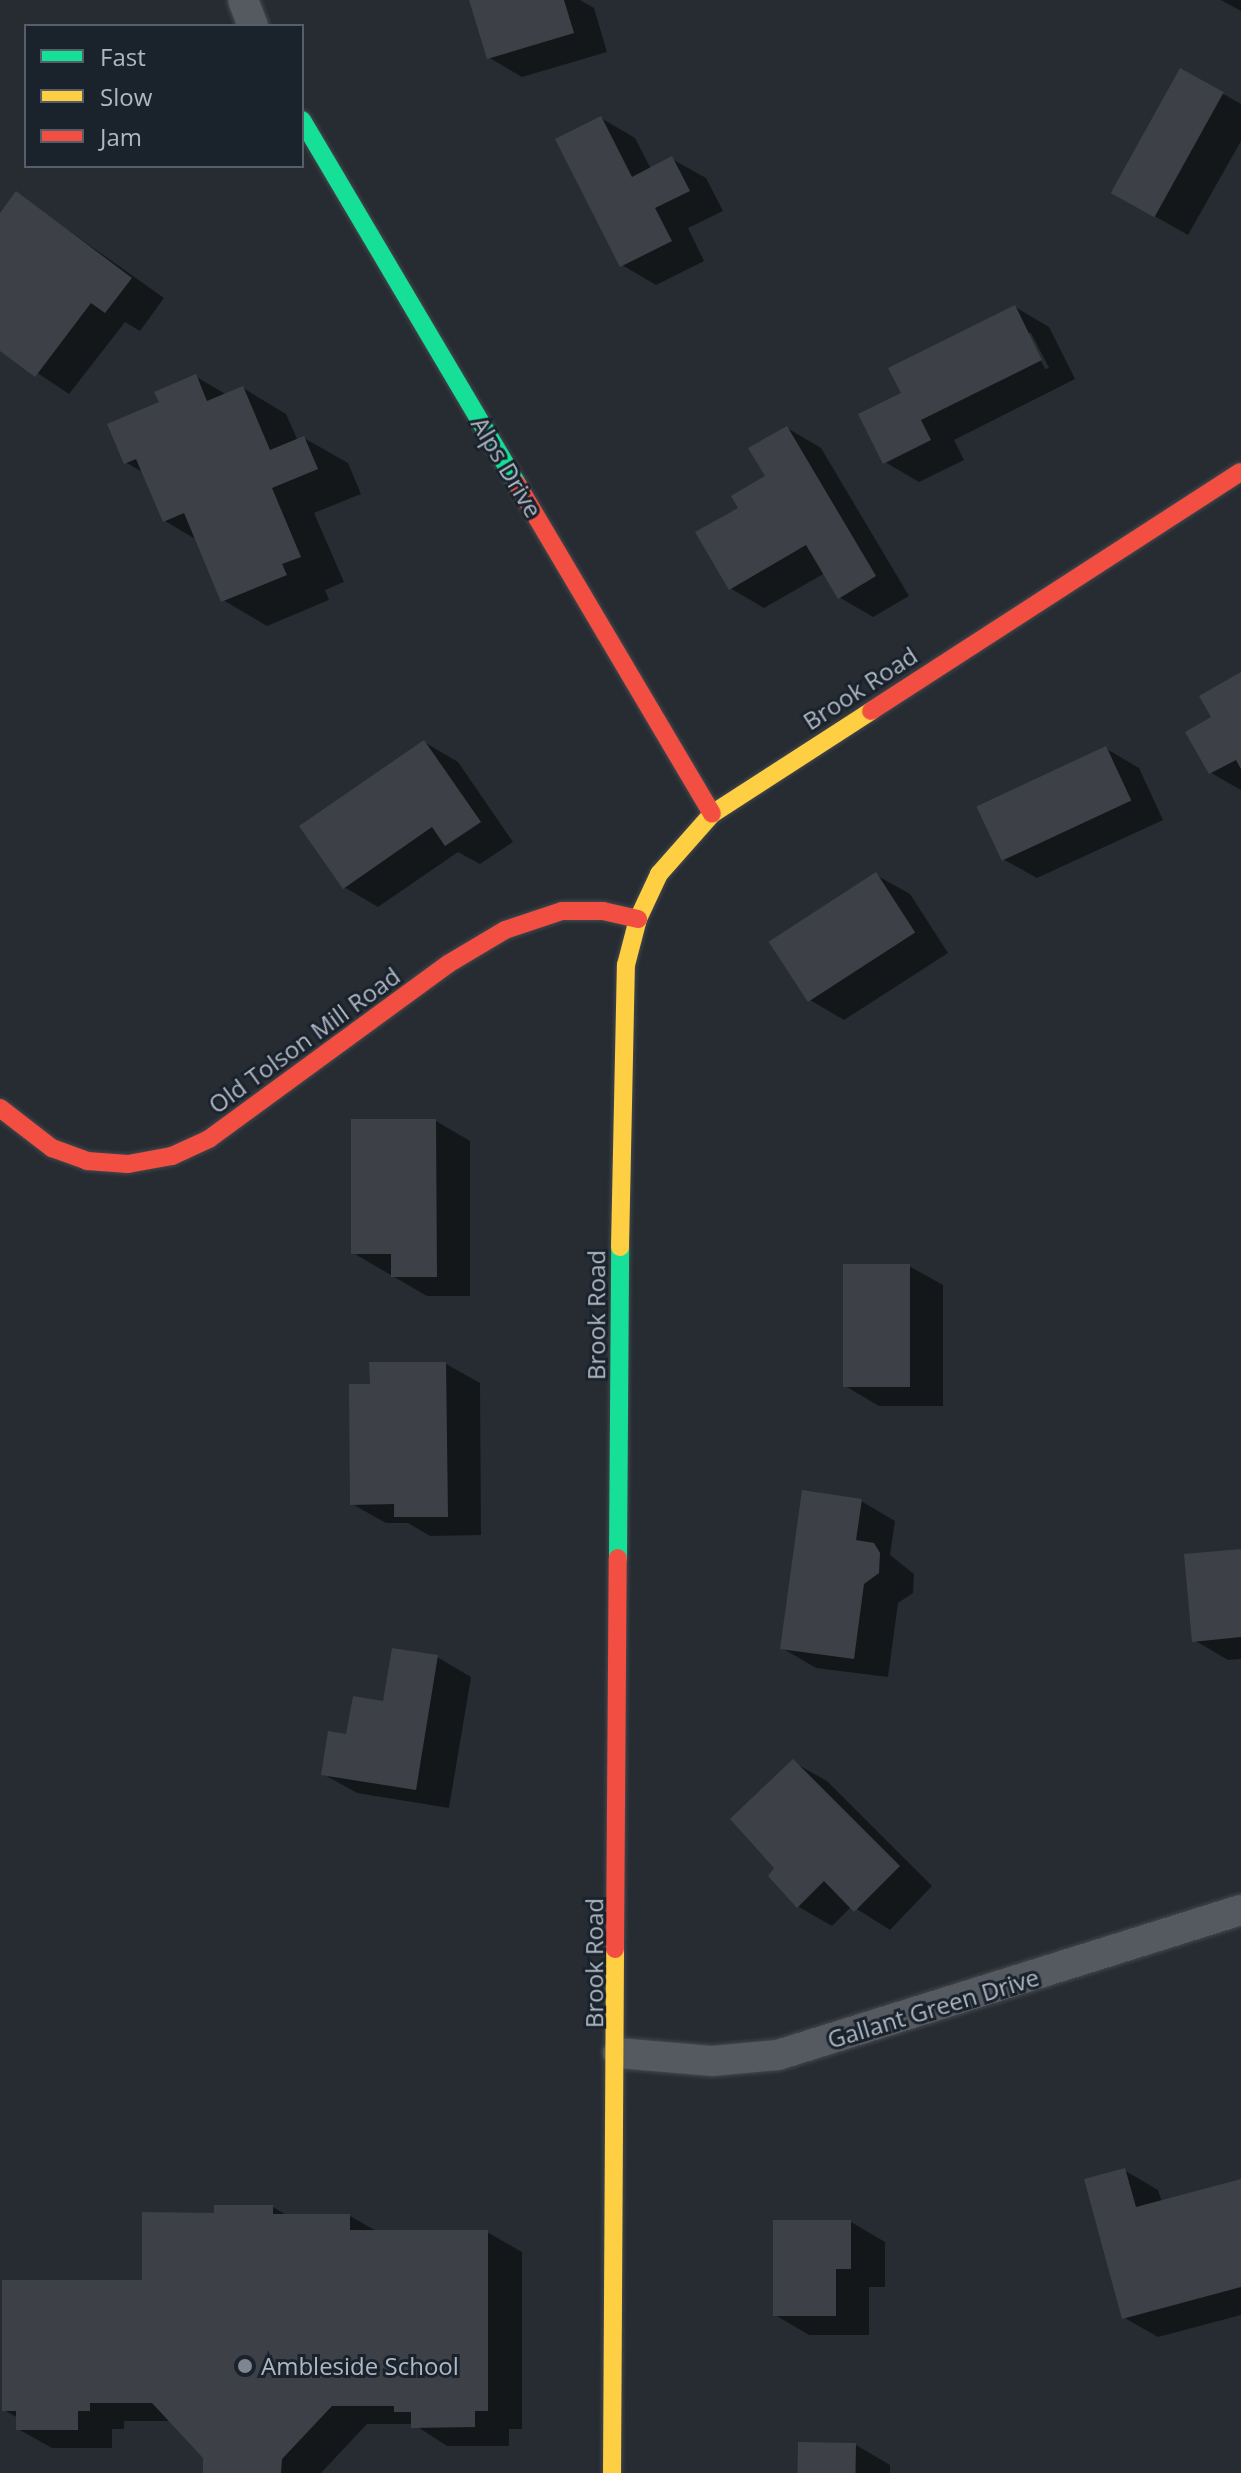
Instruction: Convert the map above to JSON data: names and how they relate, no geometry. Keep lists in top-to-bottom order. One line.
{"streets":{"street":["Alps Drive","Brook Road","Old Tolson Mill Road","Gallant Green Drive"]},"crossings":[["Alps Drive","Brook Road"],["Brook Road","Old Tolson Mill Road"],["Brook Road","Gallant Green Drive"]],"places":["Ambleside School"],"legend":["Fast","Slow","Jam"]}
